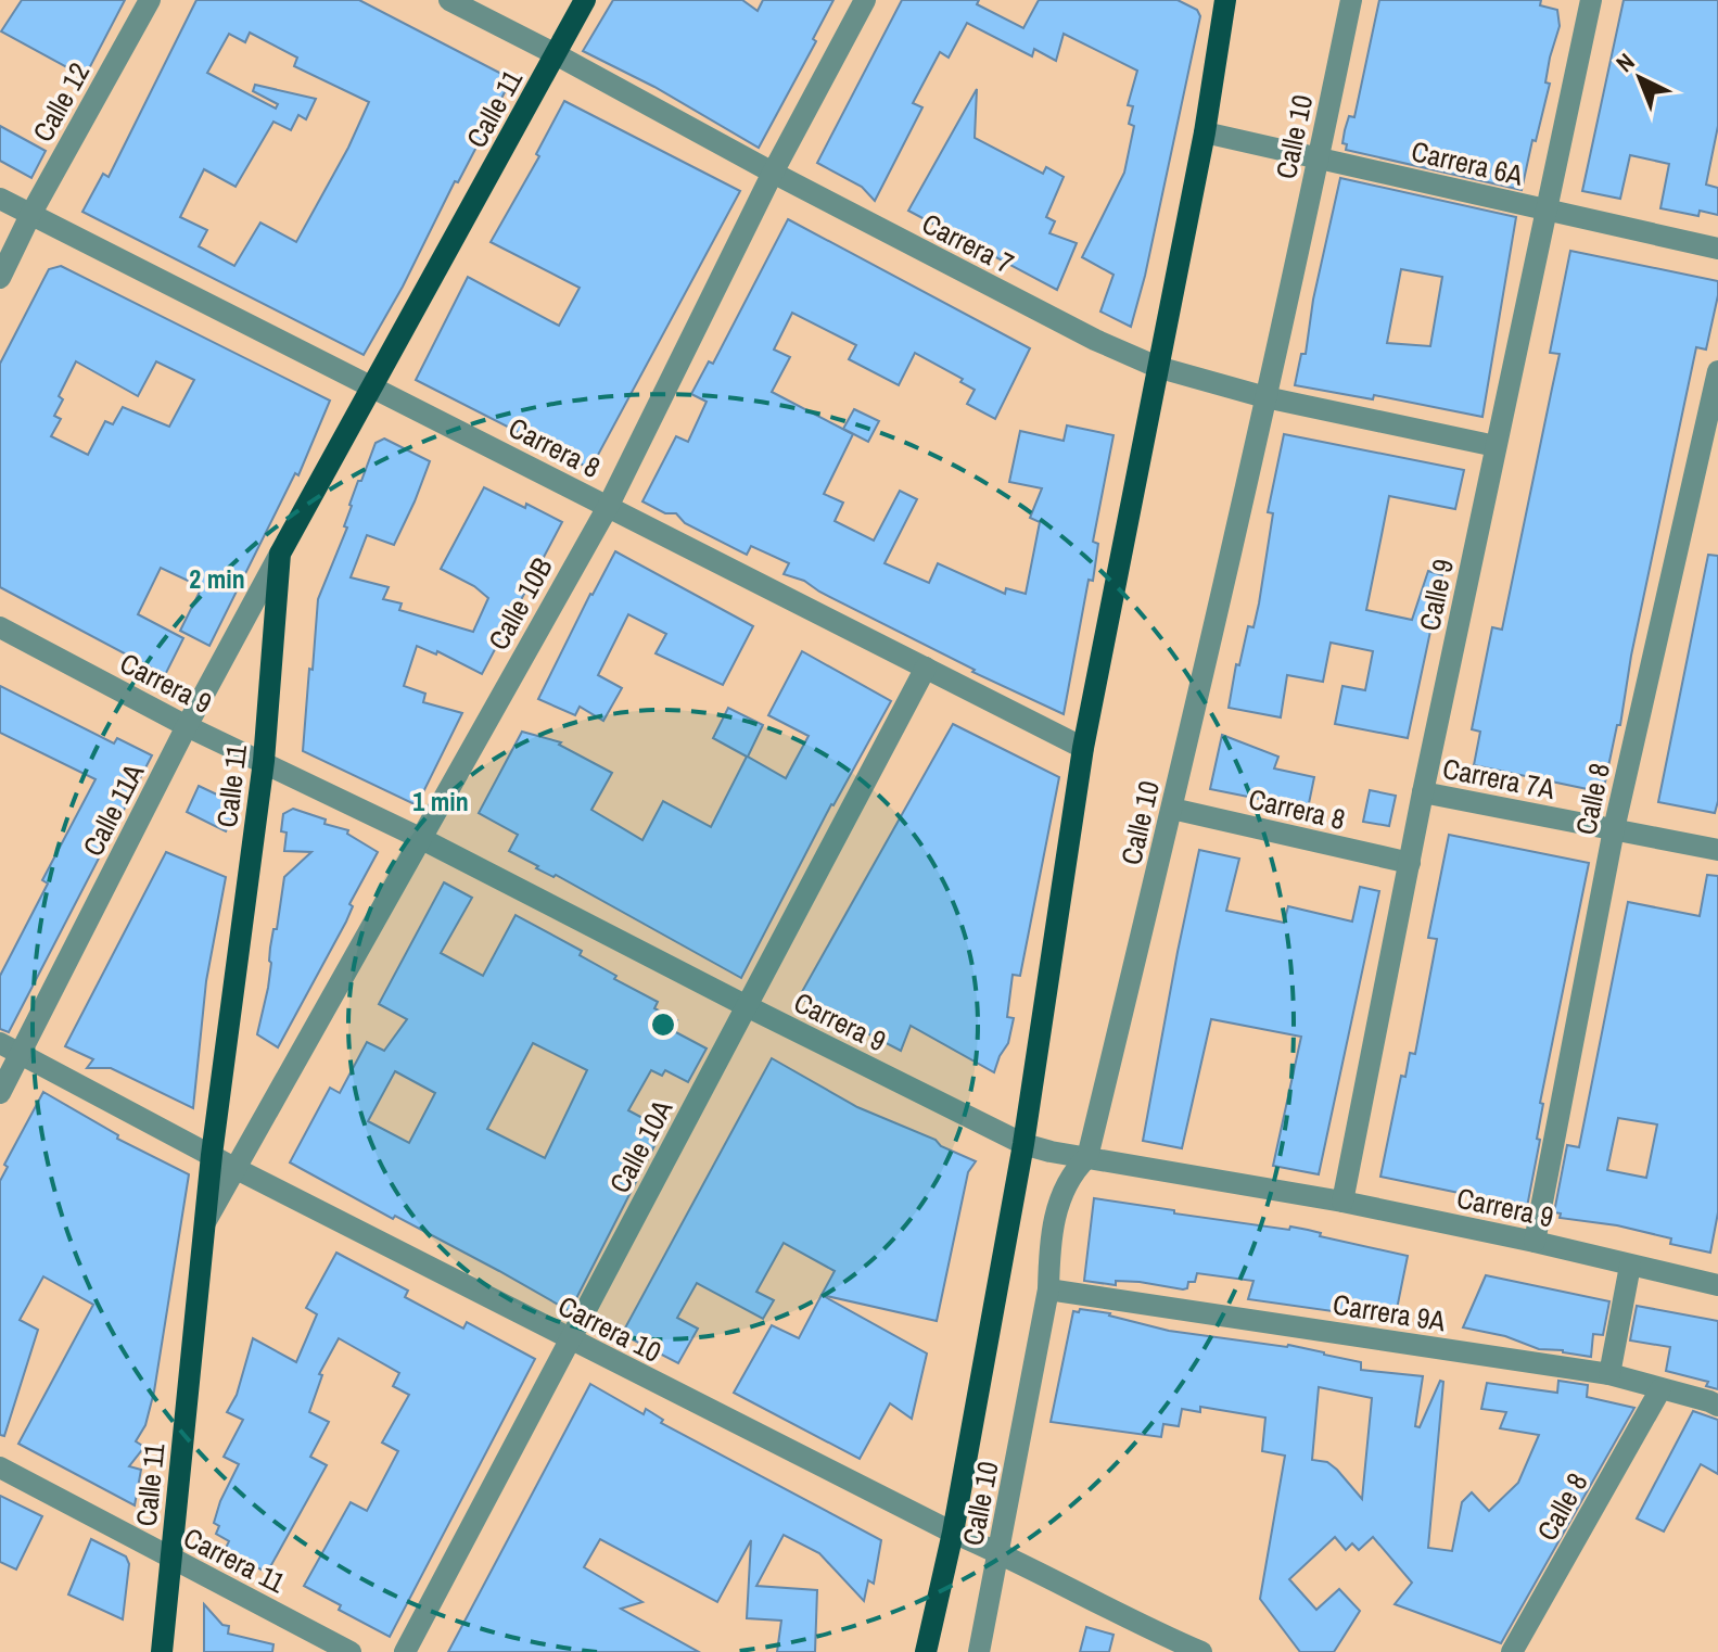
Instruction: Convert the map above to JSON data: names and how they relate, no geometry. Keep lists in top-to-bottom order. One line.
{"streets":{"main road":["Calle 11","Calle 10"],"street":["Calle 12","Carrera 6A","Carrera 7","Carrera 8","Calle 9","Calle 10B","Carrera 9","Carrera 7A","Calle 8","Calle 11A","Calle 10A","Carrera 9A","Carrera 10","Carrera 11"]},"crossings":[["Calle 12","Carrera 8"],["Calle 11","Carrera 7"],["Calle 11","Carrera 8"],["Calle 11","Calle 10B"],["Calle 11","Carrera 9"],["Calle 11","Calle 11A"],["Calle 11","Carrera 10"],["Calle 11","Carrera 11"],["Calle 10","Carrera 6A"],["Calle 10","Carrera 7"],["Calle 10","Carrera 8"],["Calle 10","Carrera 9"],["Calle 10","Carrera 9A"],["Calle 10","Carrera 10"],["Carrera 6A","Calle 9"],["Carrera 7","Calle 9"],["Carrera 7","Calle 10B"],["Carrera 8","Calle 9"],["Carrera 8","Calle 10B"],["Carrera 8","Calle 10A"],["Calle 9","Carrera 9"],["Calle 9","Carrera 7A"],["Calle 10B","Carrera 9"],["Calle 10B","Carrera 10"],["Carrera 9","Calle 8"],["Carrera 9","Calle 11A"],["Carrera 9","Calle 10A"],["Carrera 7A","Calle 8"],["Calle 8","Carrera 9A"],["Calle 11A","Carrera 10"],["Calle 10A","Carrera 10"]],"north":"top left","rings":["2 min","1 min"]}
